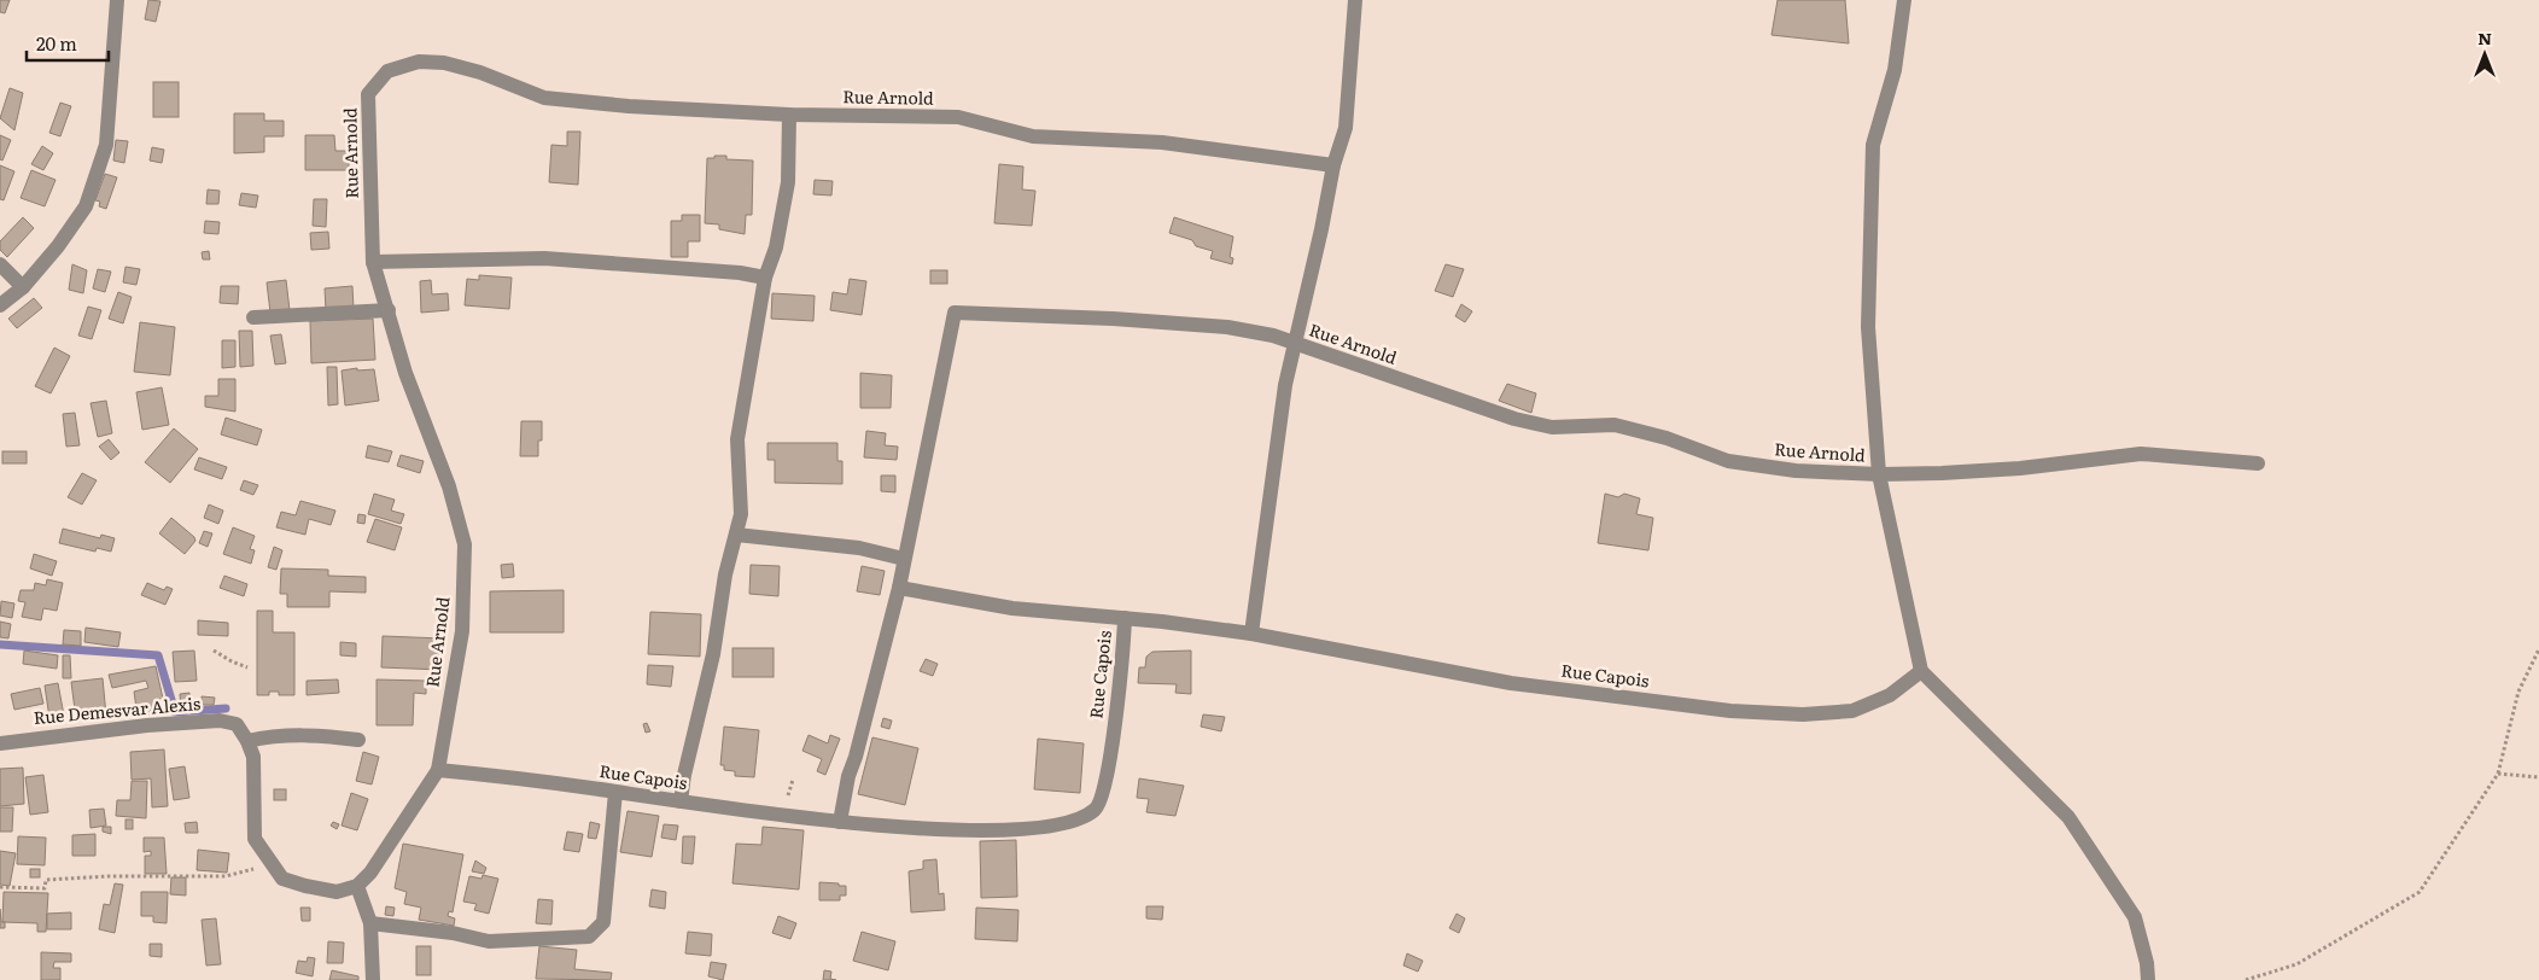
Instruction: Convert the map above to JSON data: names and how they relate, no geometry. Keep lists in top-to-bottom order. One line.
{"streets":{"street":["Rue Arnold","Rue Capois","Rue Demesvar Alexis"]},"crossings":[["Rue Arnold","Rue Capois"]],"scale_bar":"20 m","north":"top"}
